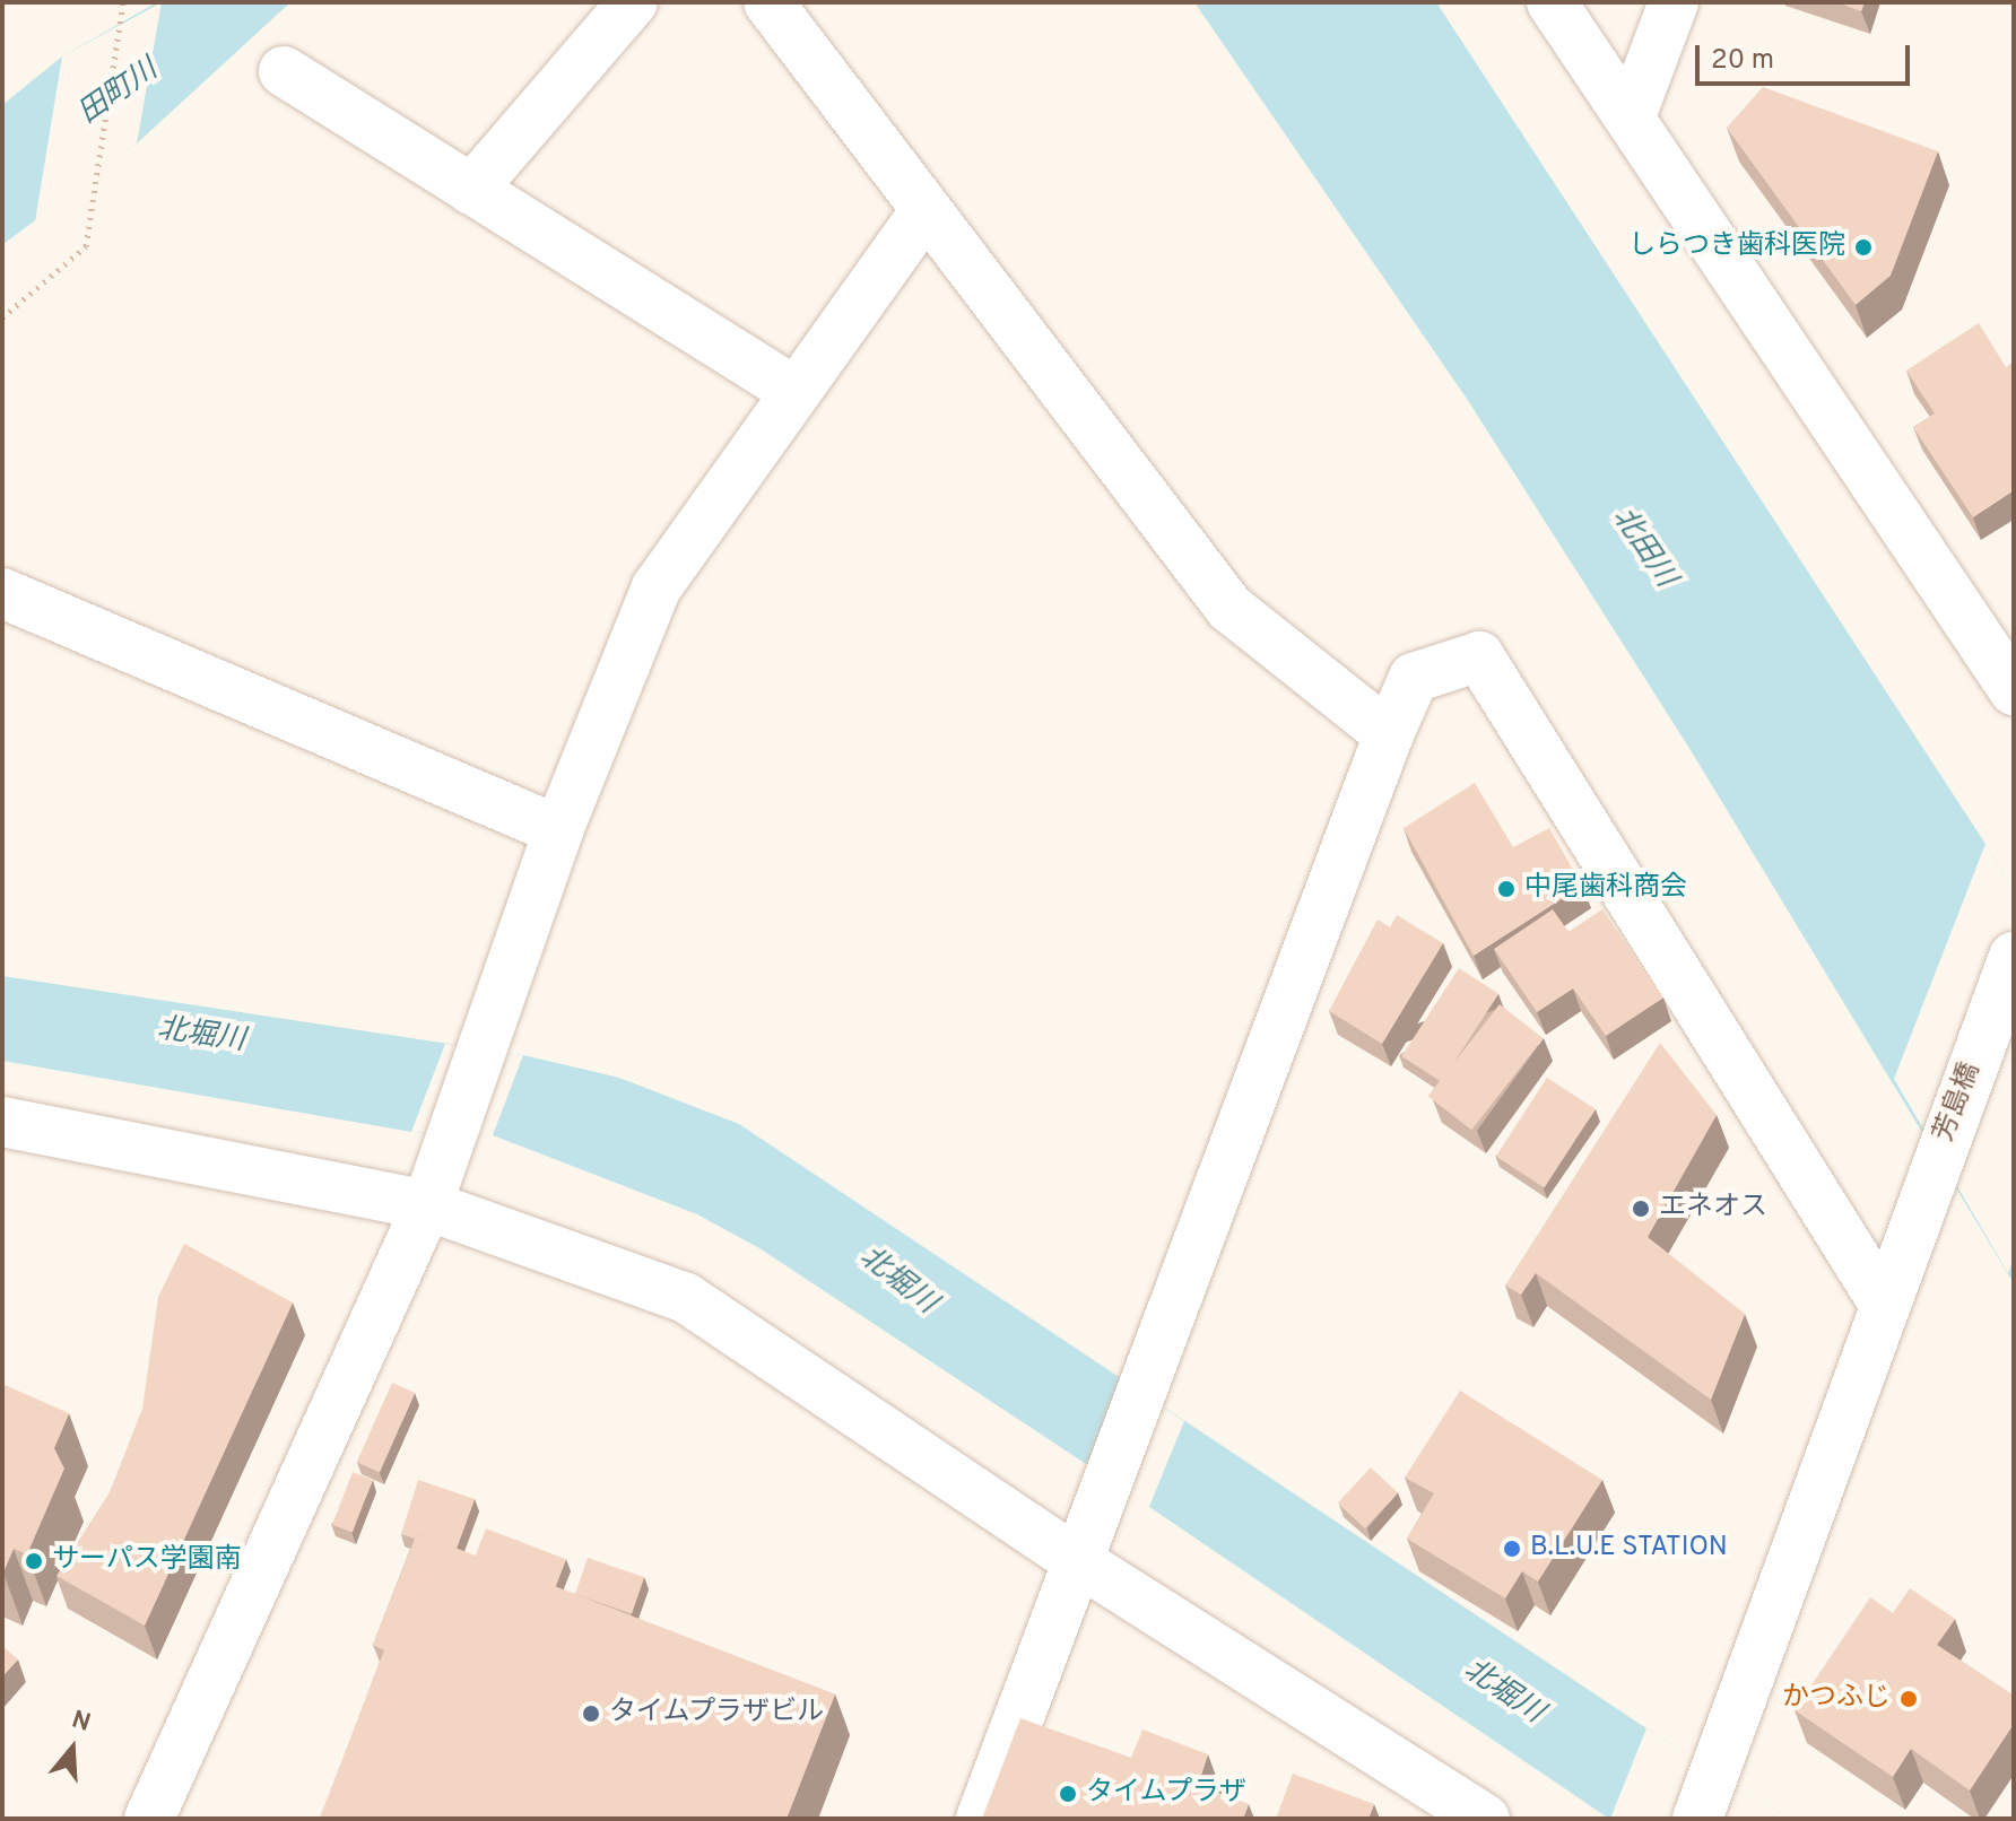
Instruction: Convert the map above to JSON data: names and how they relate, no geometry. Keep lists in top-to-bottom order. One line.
{"streets":{"street":["芳島橋"]},"water":["田町川","北田川","北堀川"],"places":["しらつき歯科医院","中尾歯科商会","エネオス","B.L.U.E STATION","サーパス学園南","かつふじ","タイムプラザビル","タイムプラザ"],"scale_bar":"20 m","north":"top"}
